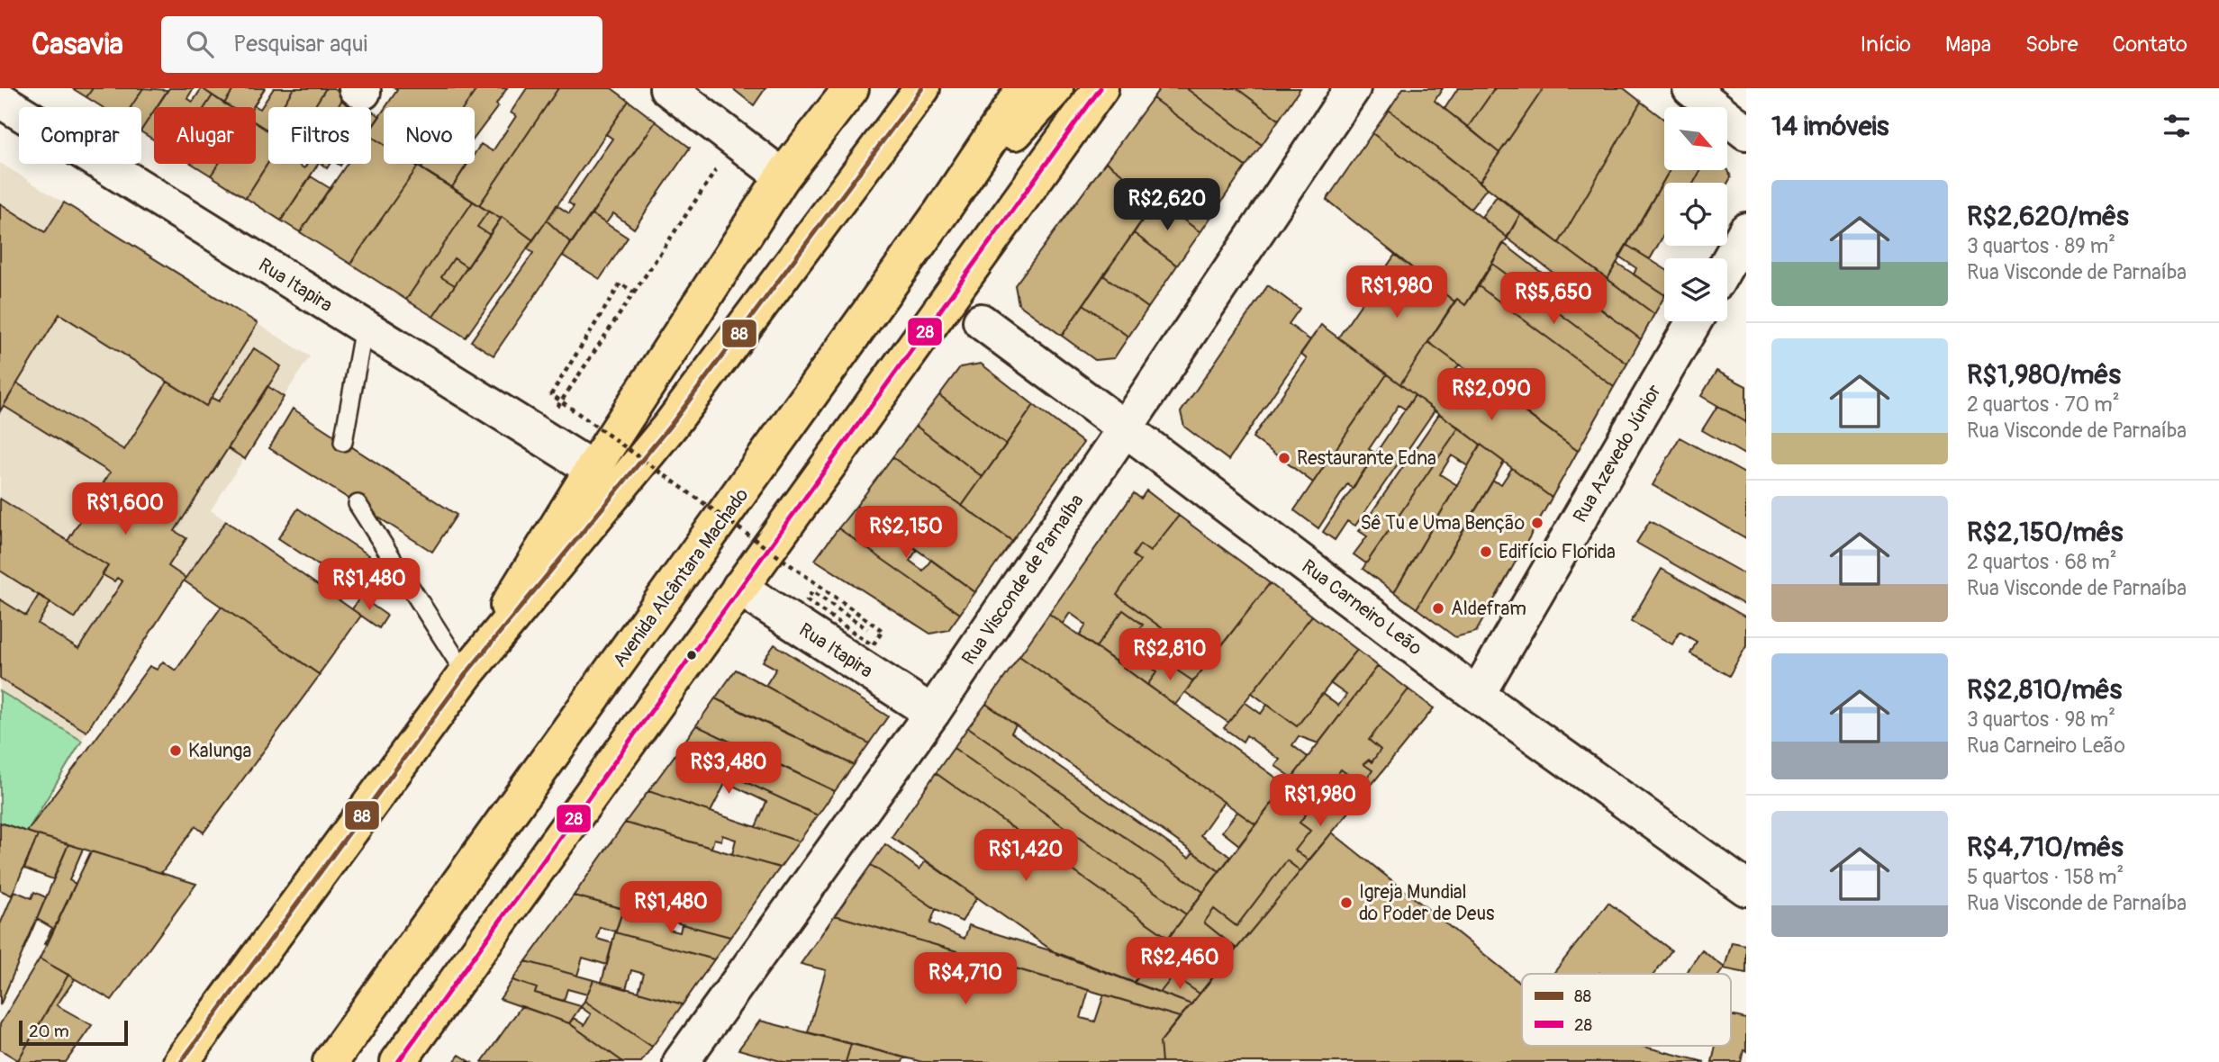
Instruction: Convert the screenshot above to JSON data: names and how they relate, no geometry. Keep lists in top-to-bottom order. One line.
{"streets":{"main road":["Avenida Alcântara Machado"],"street":["Rua Itapira","Rua Azevedo Júnior","Rua Visconde de Parnaíba","Rua Carneiro Leão"]},"crossings":[["Rua Itapira","Rua Visconde de Parnaíba"],["Rua Azevedo Júnior","Rua Carneiro Leão"],["Rua Visconde de Parnaíba","Rua Carneiro Leão"]],"places":["Restaurante Edna","Sê Tu e Uma Benção","Edifício Florida","Aldefram","Kalunga","Igreja Mundial do Poder de Deus"],"lines":["transit line 88","transit line 28"],"legend":["88","28"],"scale_bar":"20 m","north":"bottom right","page":{"header":"Casavia","search":"Pesquisar aqui","nav":["Início","Mapa","Sobre","Contato"],"heading":"14 imóveis","chip":["Comprar","Alugar","Filtros","Novo"],"list":[{"name":"R$2,620/mês","note":"3 quartos · 89 m² · Rua Visconde de Parnaíba"},{"name":"R$1,980/mês","note":"2 quartos · 70 m² · Rua Visconde de Parnaíba"},{"name":"R$2,150/mês","note":"2 quartos · 68 m² · Rua Visconde de Parnaíba"},{"name":"R$2,810/mês","note":"3 quartos · 98 m² · Rua Carneiro Leão"},{"name":"R$4,710/mês","note":"5 quartos · 158 m² · Rua Visconde de Parnaíba"}],"price":["R$2,620","R$1,980","R$5,650","R$2,090","R$1,600","R$2,150","R$1,480","R$2,810","R$3,480","R$1,980","R$1,420","R$1,480","R$2,460","R$4,710"],"scale":"20 m"}}
